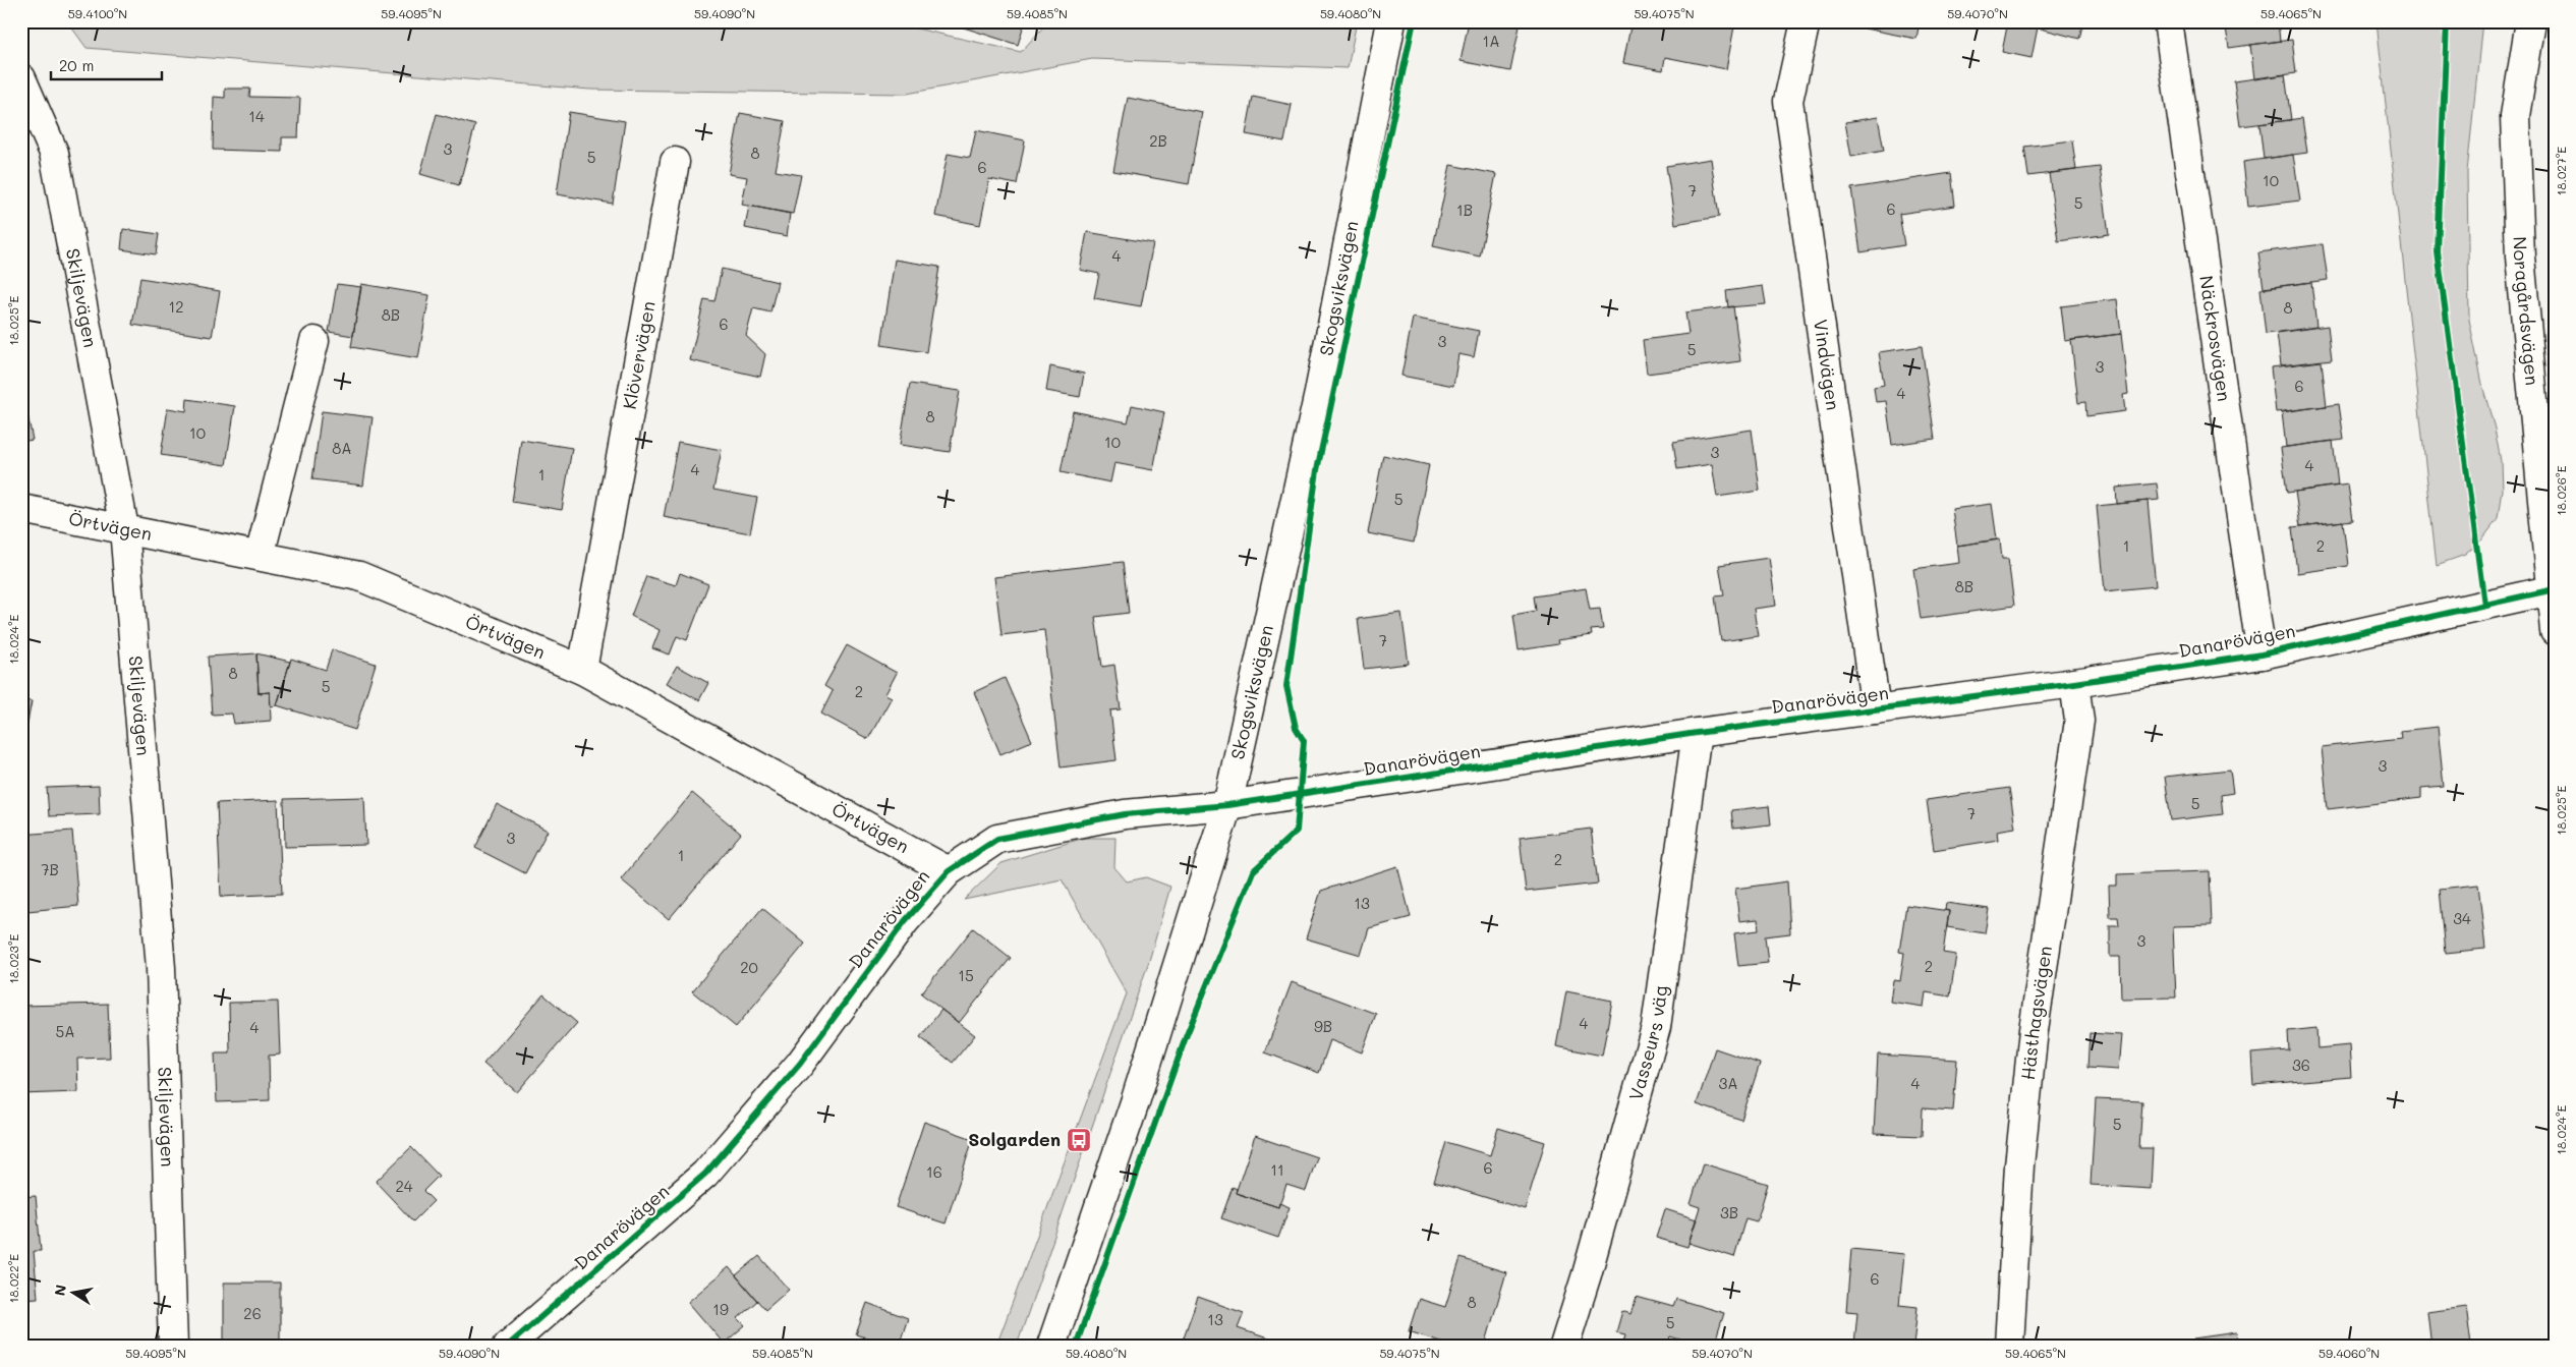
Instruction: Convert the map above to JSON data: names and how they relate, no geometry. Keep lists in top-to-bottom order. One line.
{"streets":{"street":["Skogsviksvägen","Skiljevägen","Noragårdsvägen","Näckrosvägen","Klövervägen","Vindvägen","Örtvägen","Danarövägen","Hästhagsvägen","Vasseurs väg"]},"crossings":[["Skogsviksvägen","Danarövägen"],["Skiljevägen","Örtvägen"],["Noragårdsvägen","Danarövägen"],["Näckrosvägen","Danarövägen"],["Klövervägen","Örtvägen"],["Vindvägen","Danarövägen"],["Örtvägen","Danarövägen"],["Danarövägen","Hästhagsvägen"],["Danarövägen","Vasseurs väg"]],"places":{"bus stop":["Solgarden"]},"house_numbers":["1A","14","2B","3","8","5","6","10","7","5","6","1B","4","12","8","8B","6","3","5","3","6","4","8","10","10","8A","3","4","4","1","5","1","2","8B","7","8","5","2","3","5","7","3","1","2","7B","13","34","3","2","20","15","4","9B","4","5A","36","3A","4","5","6","11","16","24","3B","6","8","19","26","13","5"],"scale_bar":"20 m","north":"left","coordinates":["59.4100°N","59.4095°N","59.4090°N","59.4085°N","59.4080°N","59.4075°N","59.4070°N","59.4065°N","18.027°E","18.025°E","18.026°E","18.024°E","18.023°E","18.022°E","59.4060°N"]}
